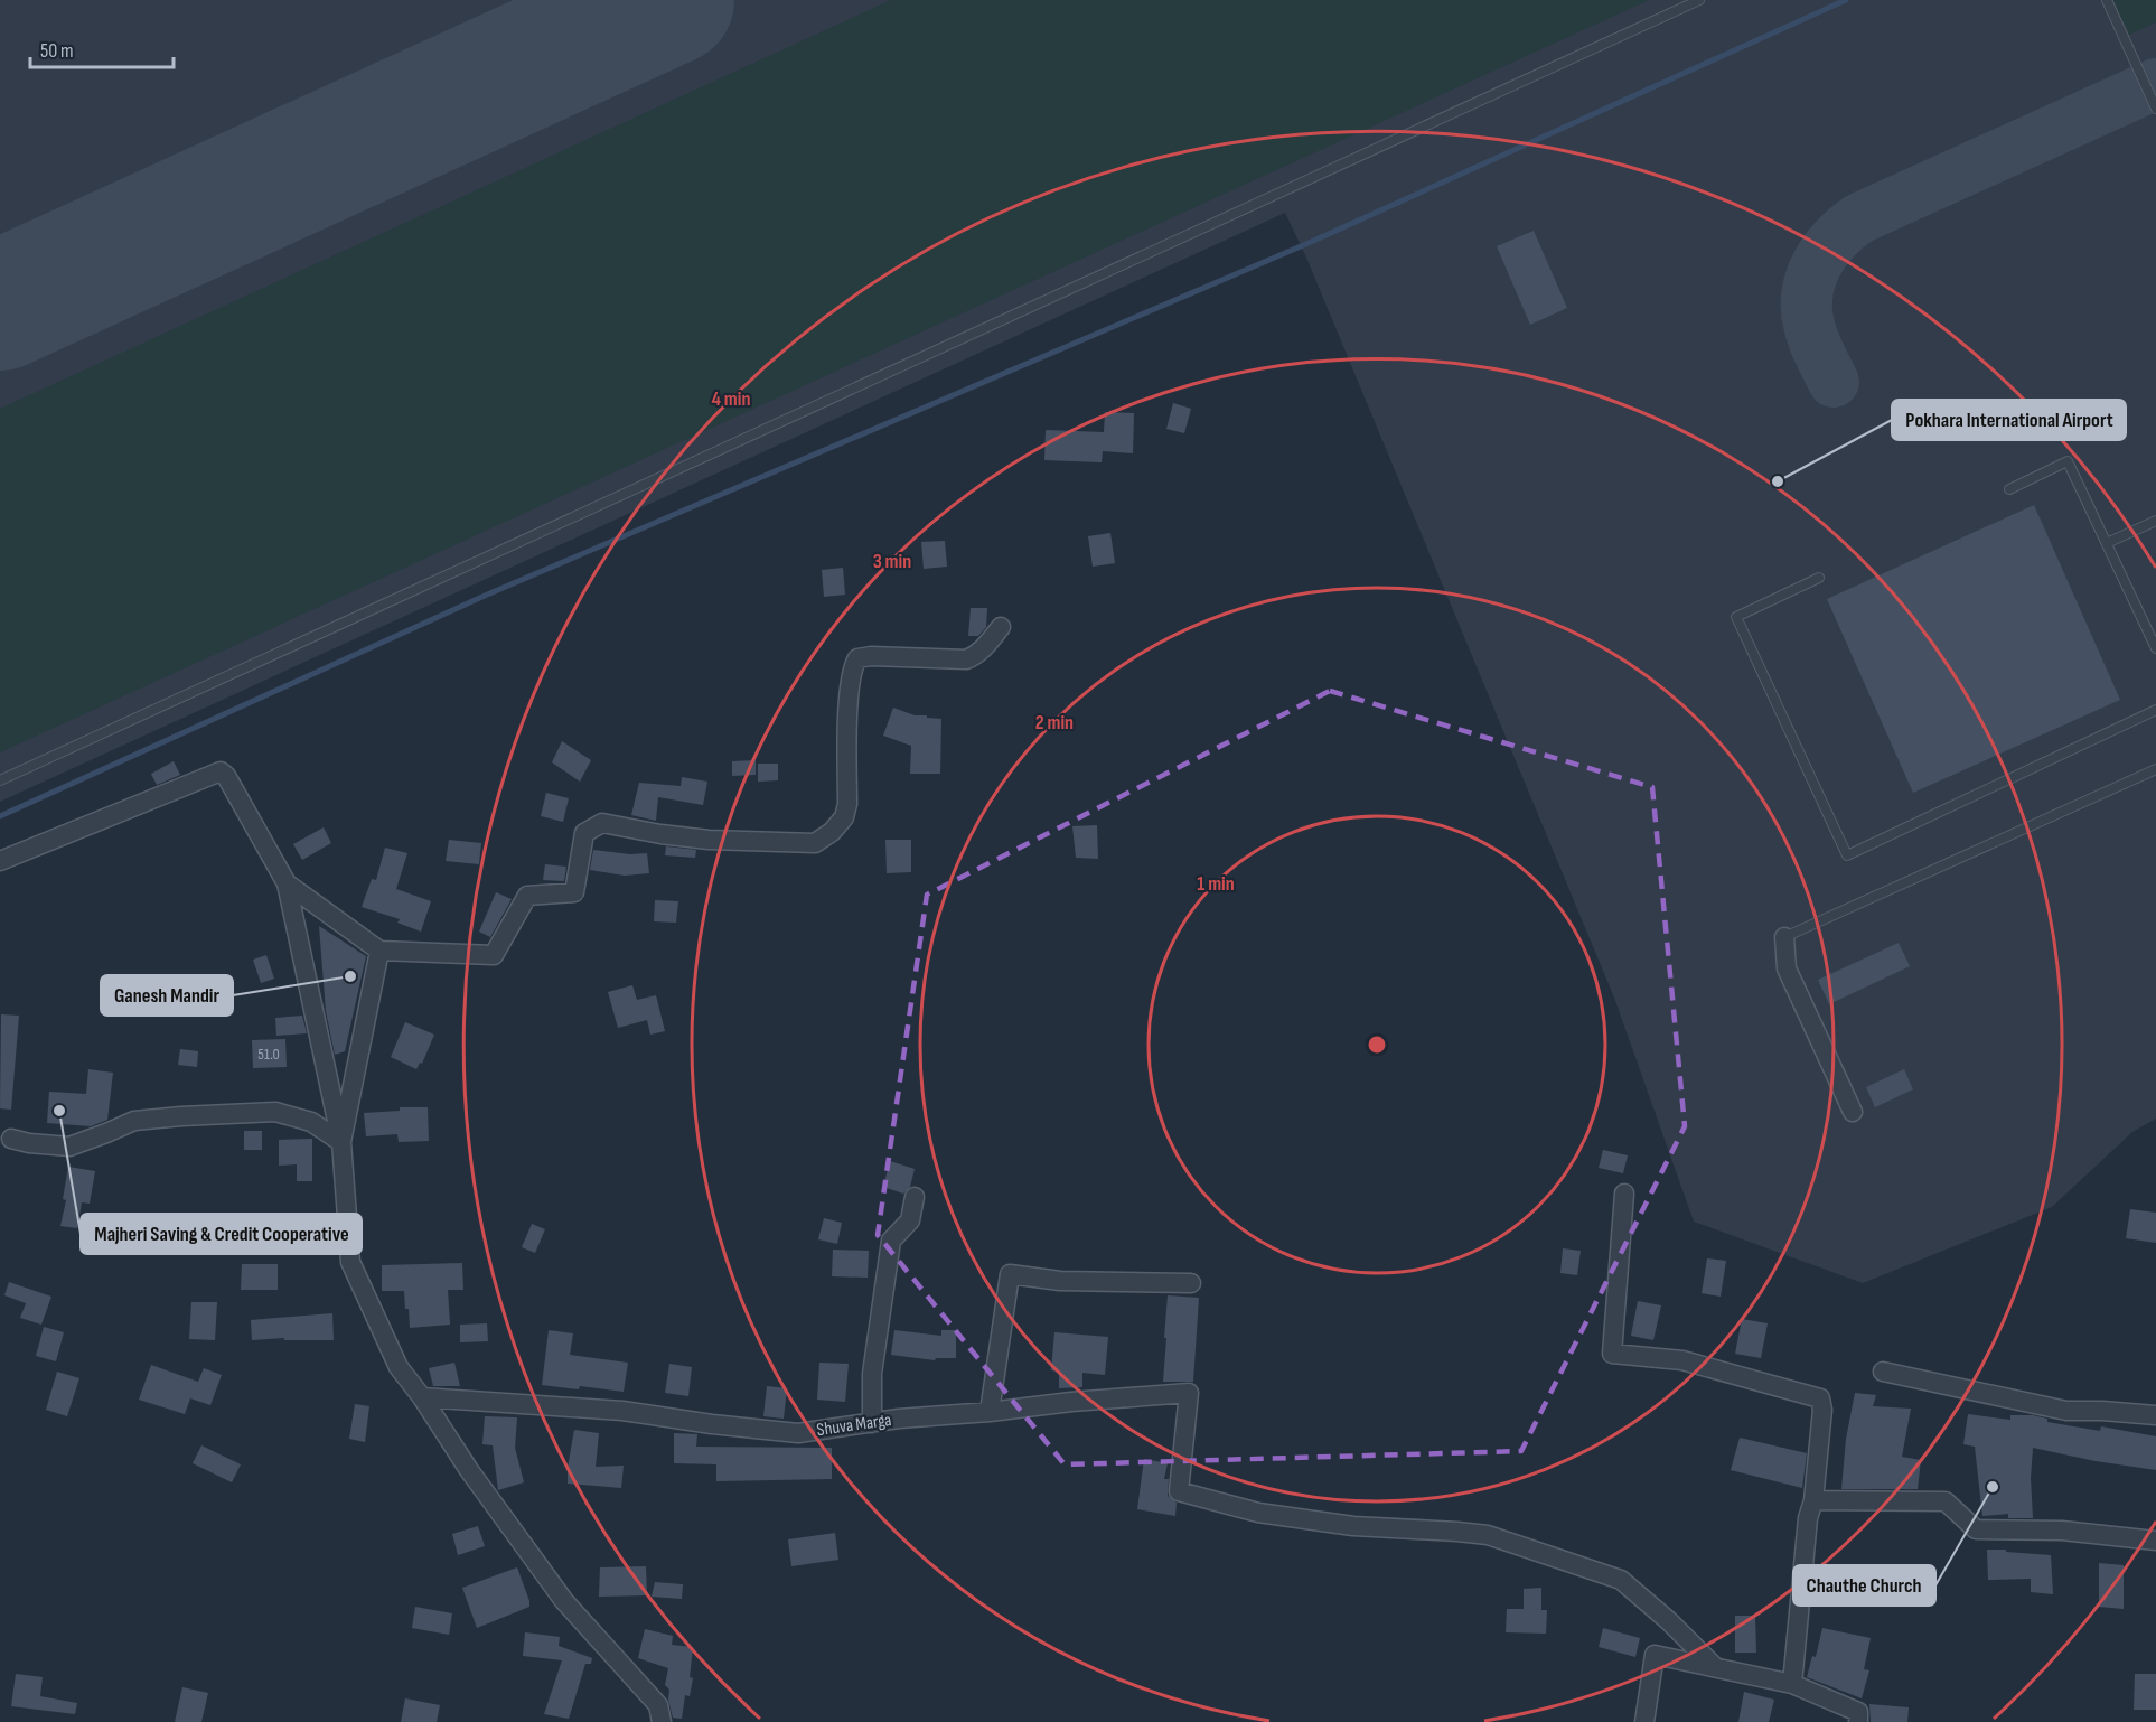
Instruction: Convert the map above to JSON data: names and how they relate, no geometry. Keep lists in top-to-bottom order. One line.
{"streets":{"street":["Shuva Marga"]},"places":["Pokhara International Airport","Ganesh Mandir","Majheri Saving & Credit Cooperative","Chauthe Church"],"house_numbers":["51.0"],"scale_bar":"50 m","rings":["4 min","3 min","2 min","1 min"]}
